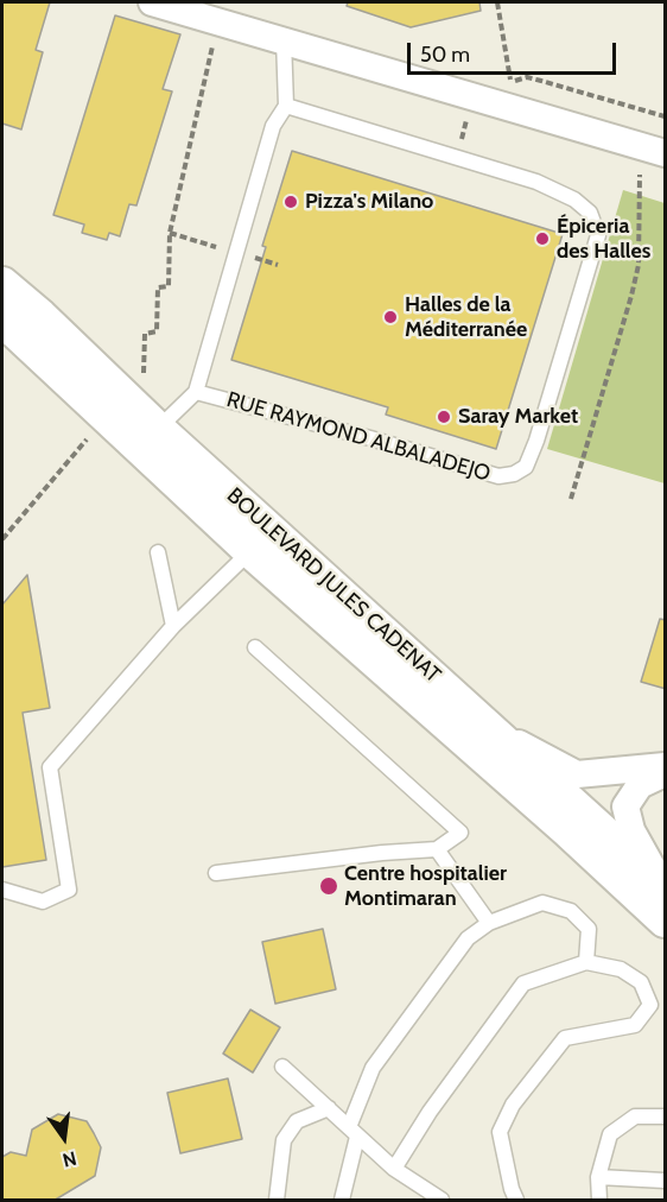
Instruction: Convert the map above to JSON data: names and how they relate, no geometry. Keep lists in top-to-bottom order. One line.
{"streets":{"street":["BOULEVARD JULES CADENAT"],"lane":["RUE RAYMOND ALBALADEJO"]},"places":["Pizza's Milano","Épiceria des Halles","Halles de la Méditerranée","Saray Market","Centre hospitalier Montimaran"],"scale_bar":"50 m","north":"bottom"}
